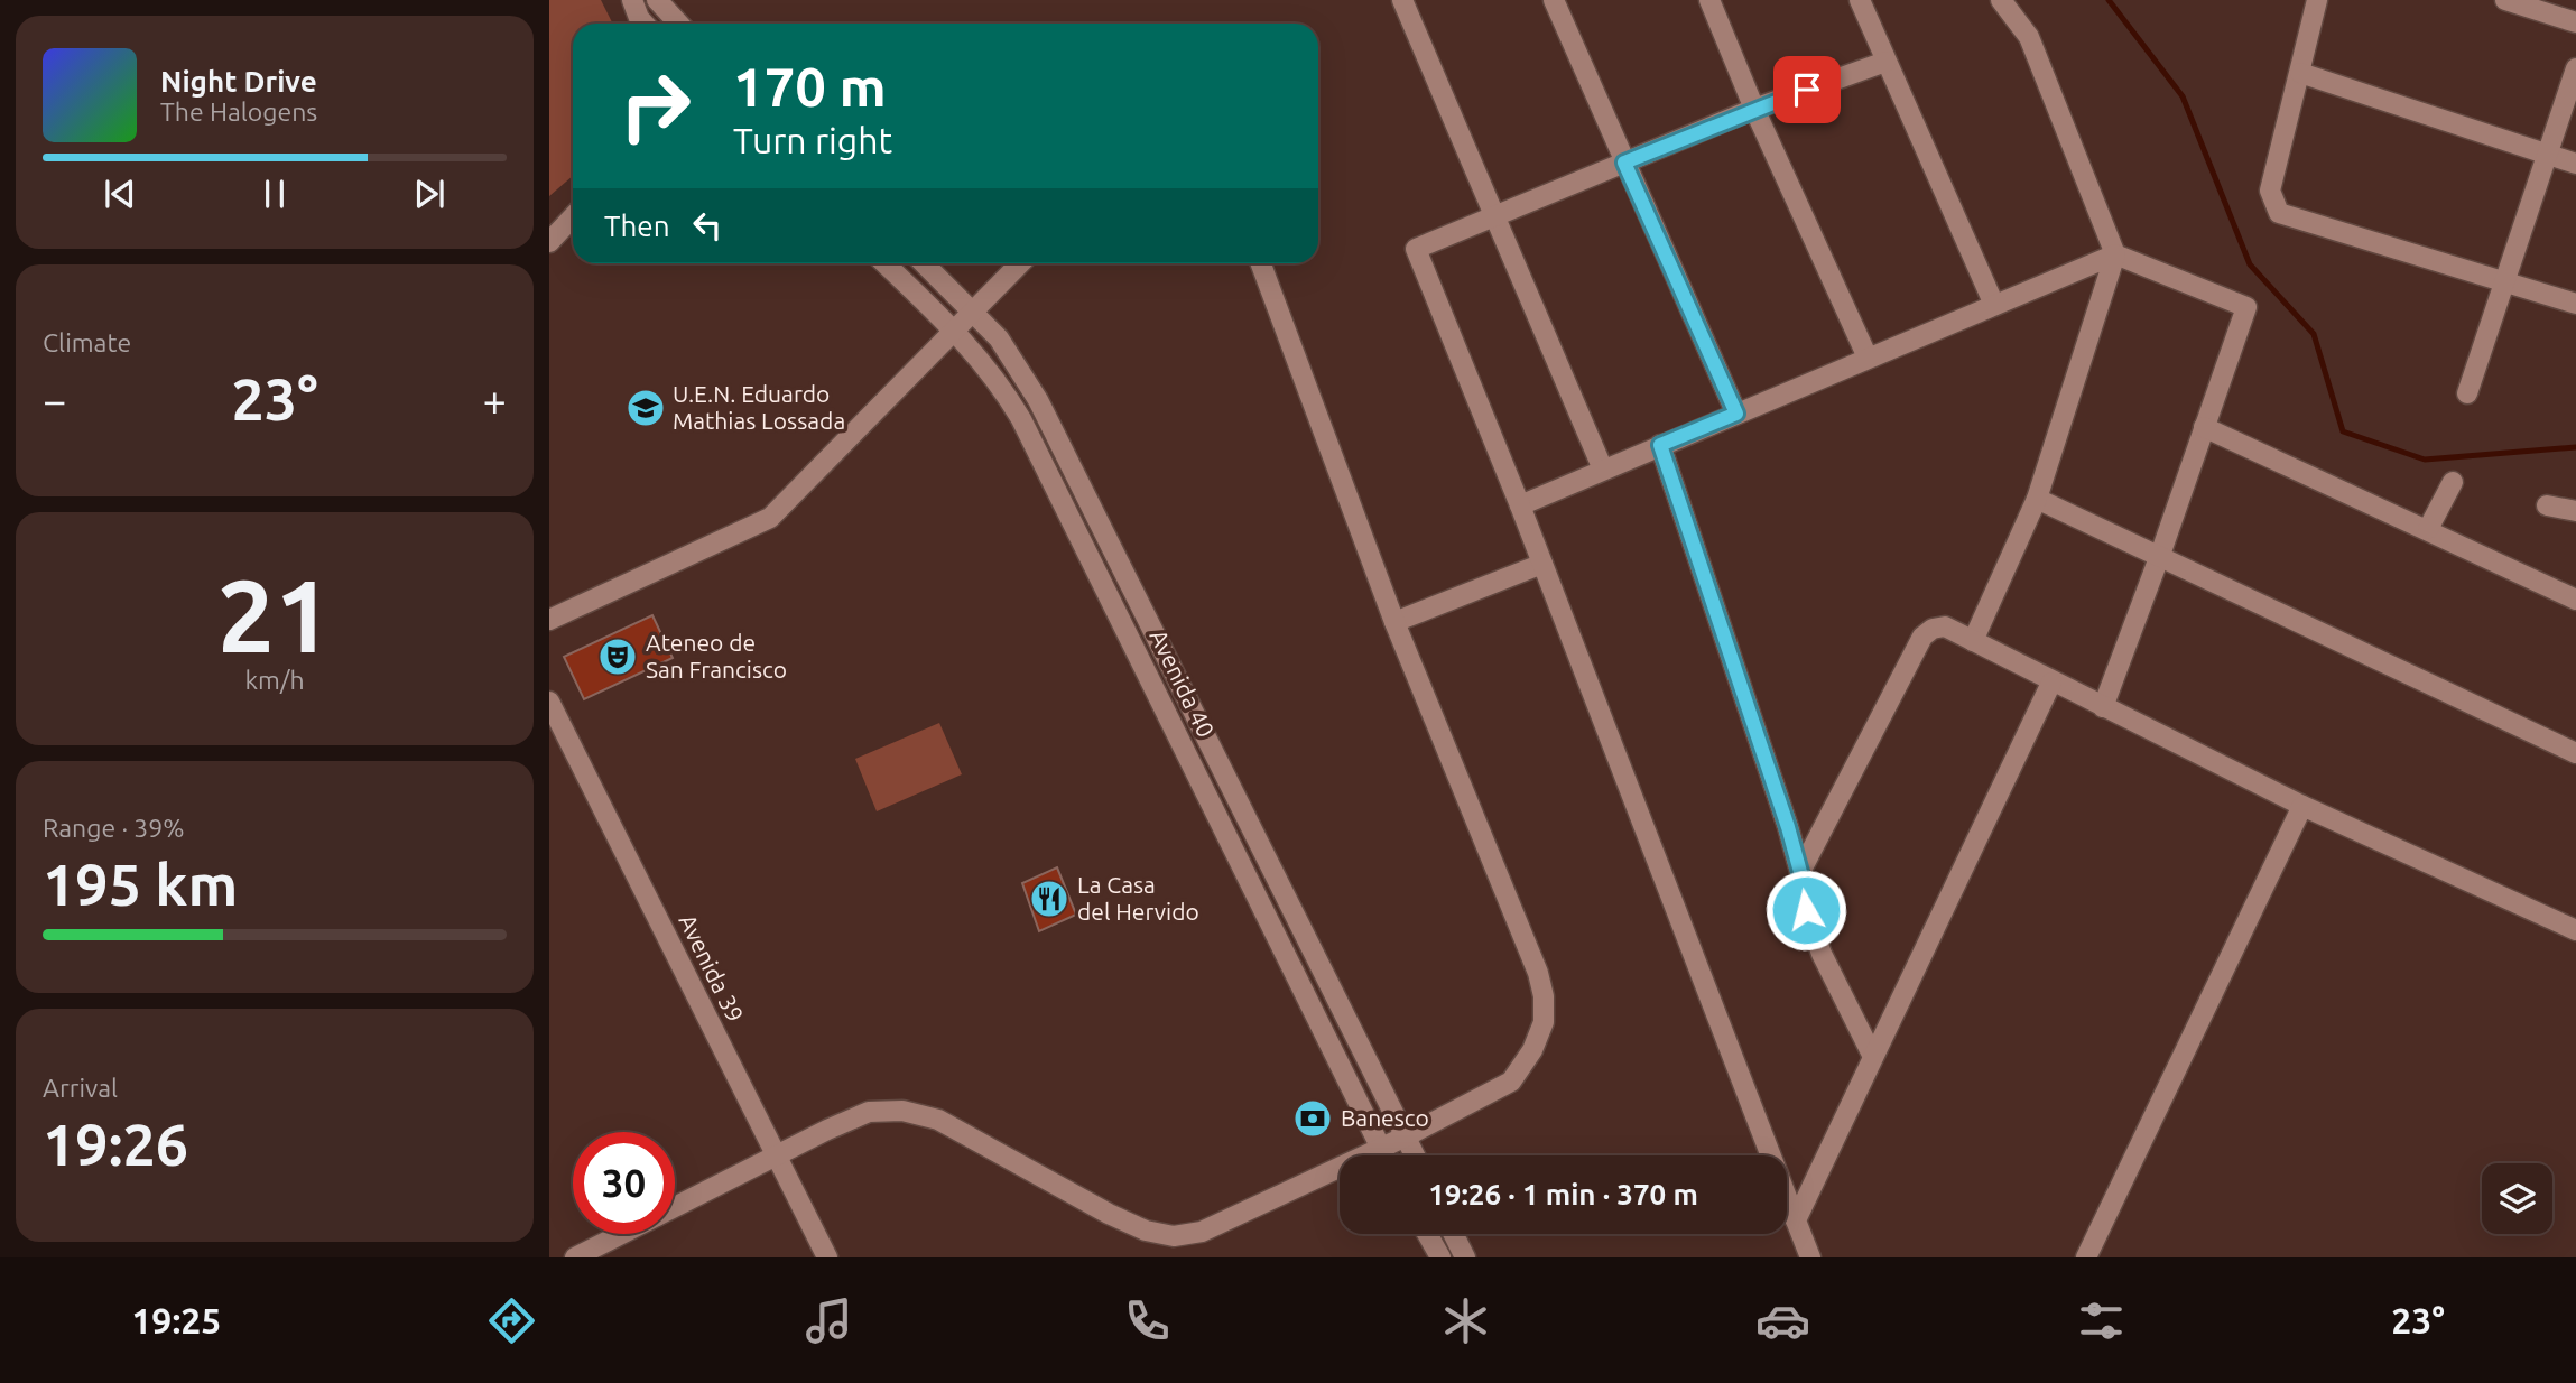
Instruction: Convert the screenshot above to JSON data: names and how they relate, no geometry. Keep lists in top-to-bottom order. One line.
{"streets":{"street":["Avenida 40","Avenida 39"]},"places":{"school or university":["U.E.N. Eduardo Mathias Lossada"],"theatre":["Ateneo de San Francisco"],"restaurant":["La Casa del Hervido"],"bank":["Banesco"]},"page":{"turn":["170 m","Turn right"],"song":["Night Drive","The Halogens"],"then":"Then","tile":["Climate",["21","km/h"],["Range · 39%","195 km"],["Arrival","19:26"]],"heat":["−","23°","+"],"limit":"30","trip":"19:26 · 1 min · 370 m","tabs":["19:25","23°"]}}
